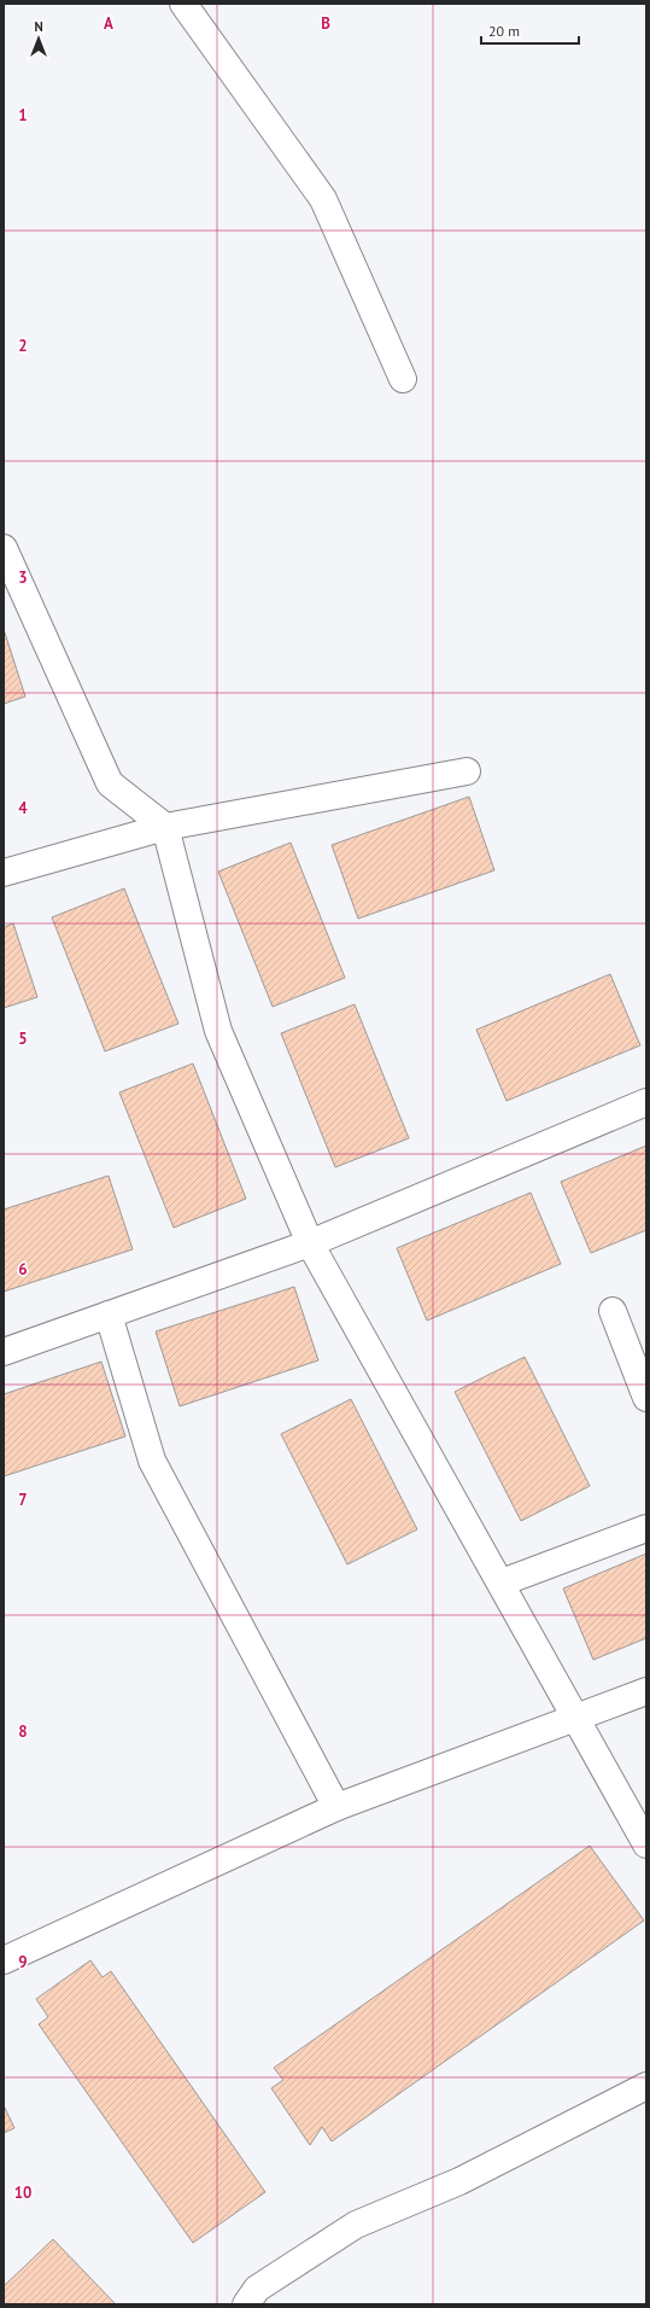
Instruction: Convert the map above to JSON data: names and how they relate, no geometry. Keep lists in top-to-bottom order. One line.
{"scale_bar":"20 m","north":"top","grid":{"columns":["A","B"],"rows":["1","2","3","4","5","6","7","8","9","10"]}}
